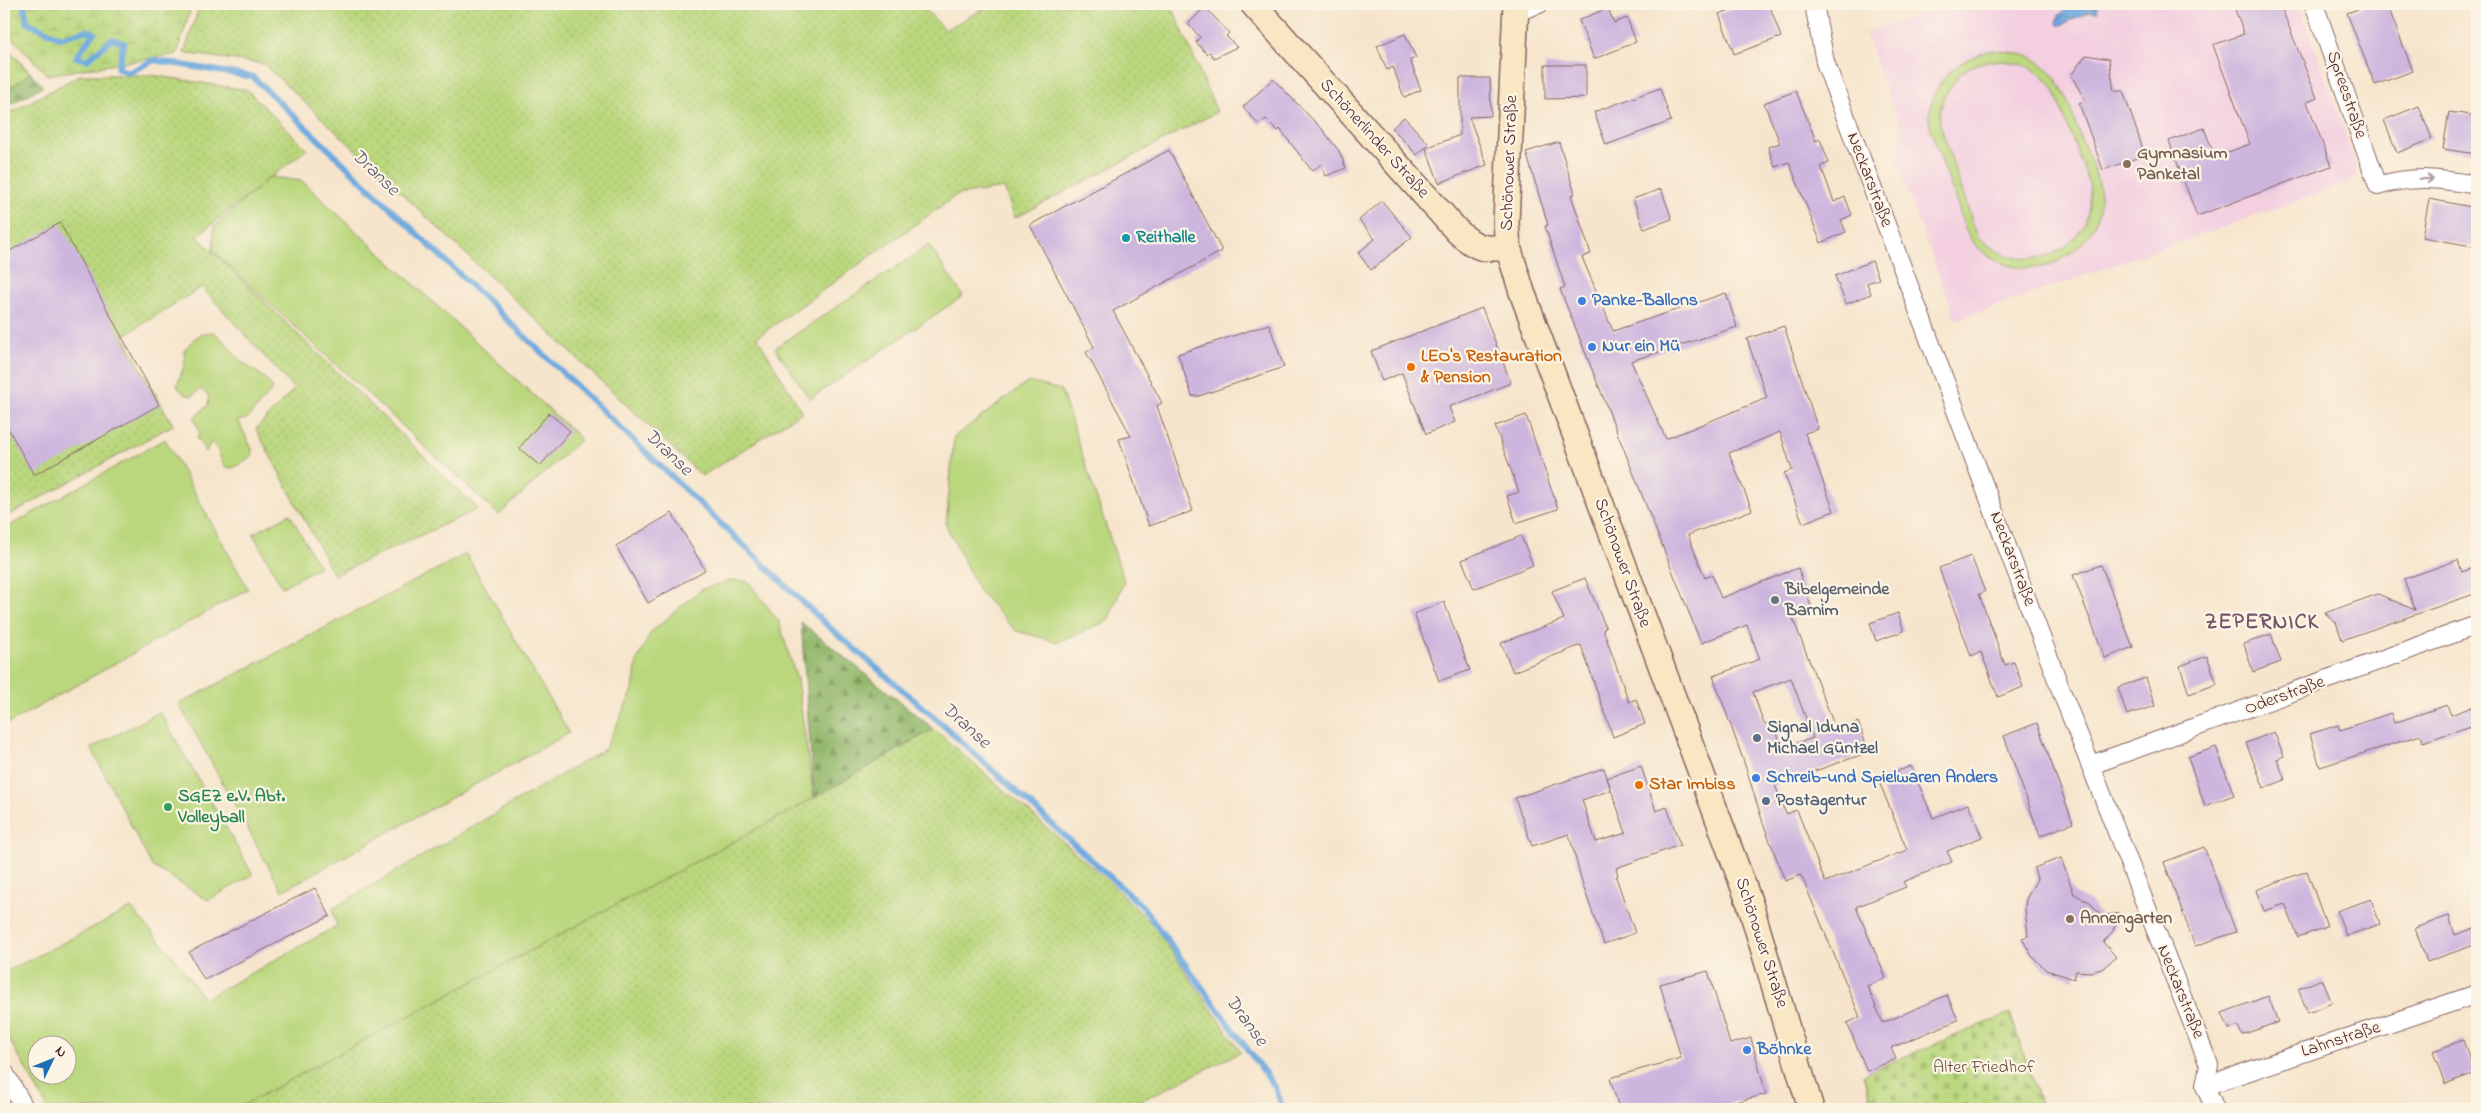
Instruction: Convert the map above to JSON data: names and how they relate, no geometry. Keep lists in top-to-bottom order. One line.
{"streets":{"street":["Spreestraße","Schönerlinder Straße","Schönower Straße","Neckarstraße","Oderstraße","Lahnstraße"]},"crossings":[["Schönerlinder Straße","Schönower Straße"],["Neckarstraße","Oderstraße"],["Neckarstraße","Lahnstraße"]],"one_way":["Spreestraße"],"districts":["ZEPERNICK"],"water":["Dranse"],"parks":["Alter Friedhof"],"places":["Gymnasium Panketal","Reithalle","Panke-Ballons","Nur ein Mü","LEO's Restauration & Pension","Bibelgemeinde Barnim","Signal Iduna Michael Güntzel","Schreib-und Spielwaren Anders","Star Imbiss","Postagentur","SGEZ e.V. Abt. Volleyball","Annengarten","Böhnke"],"north":"top right"}
